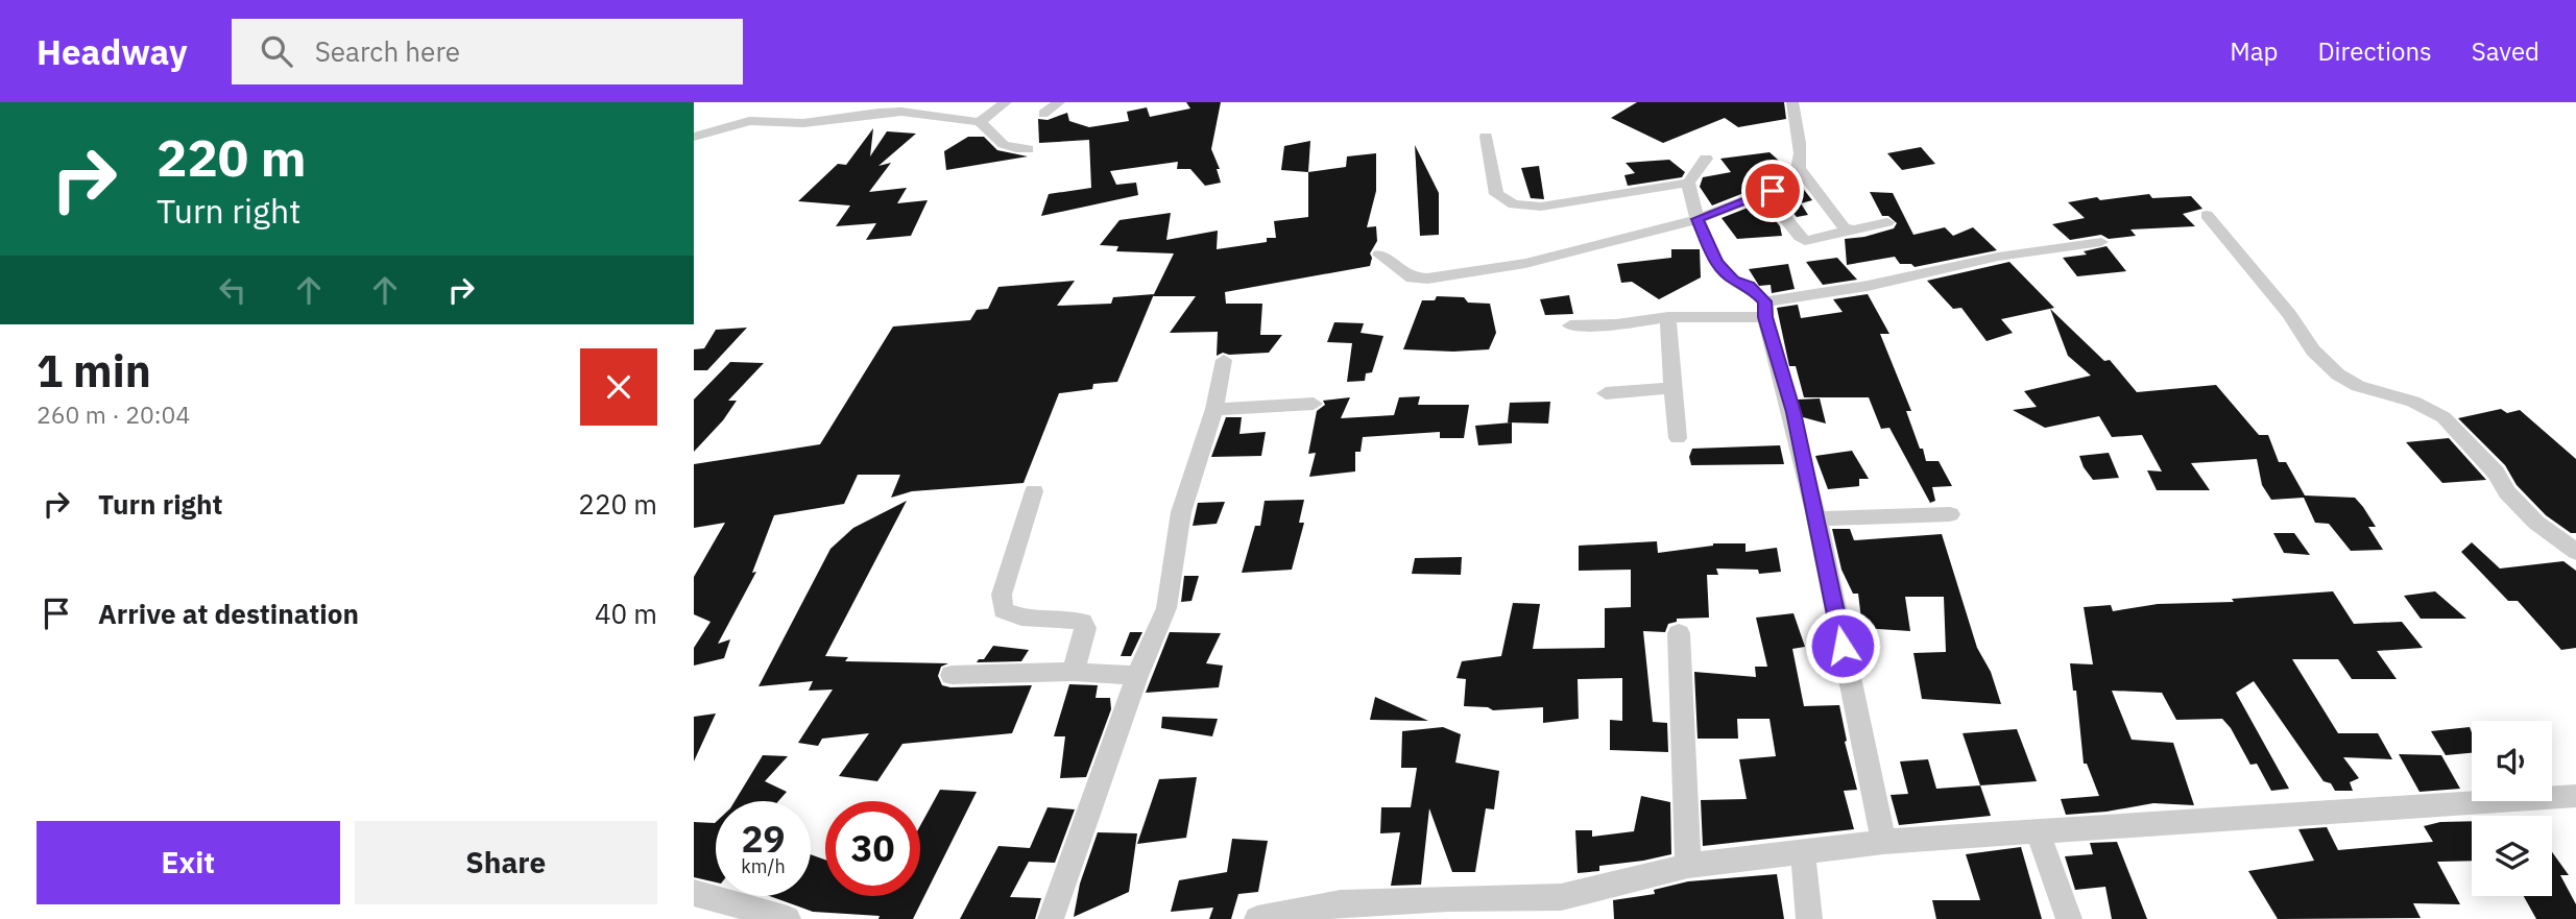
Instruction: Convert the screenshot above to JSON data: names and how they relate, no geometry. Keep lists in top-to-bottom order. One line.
{"page":{"header":"Headway","search":"Search here","nav":["Map","Directions","Saved"],"turn":["220 m","Turn right"],"heading":["1 min","260 m · 20:04"],"list":[{"name":"Turn right","value":"220 m"},{"name":"Arrive at destination","value":"40 m"}],"speed":"29 km/h","limit":"30","buttons":["Exit","Share"]}}
